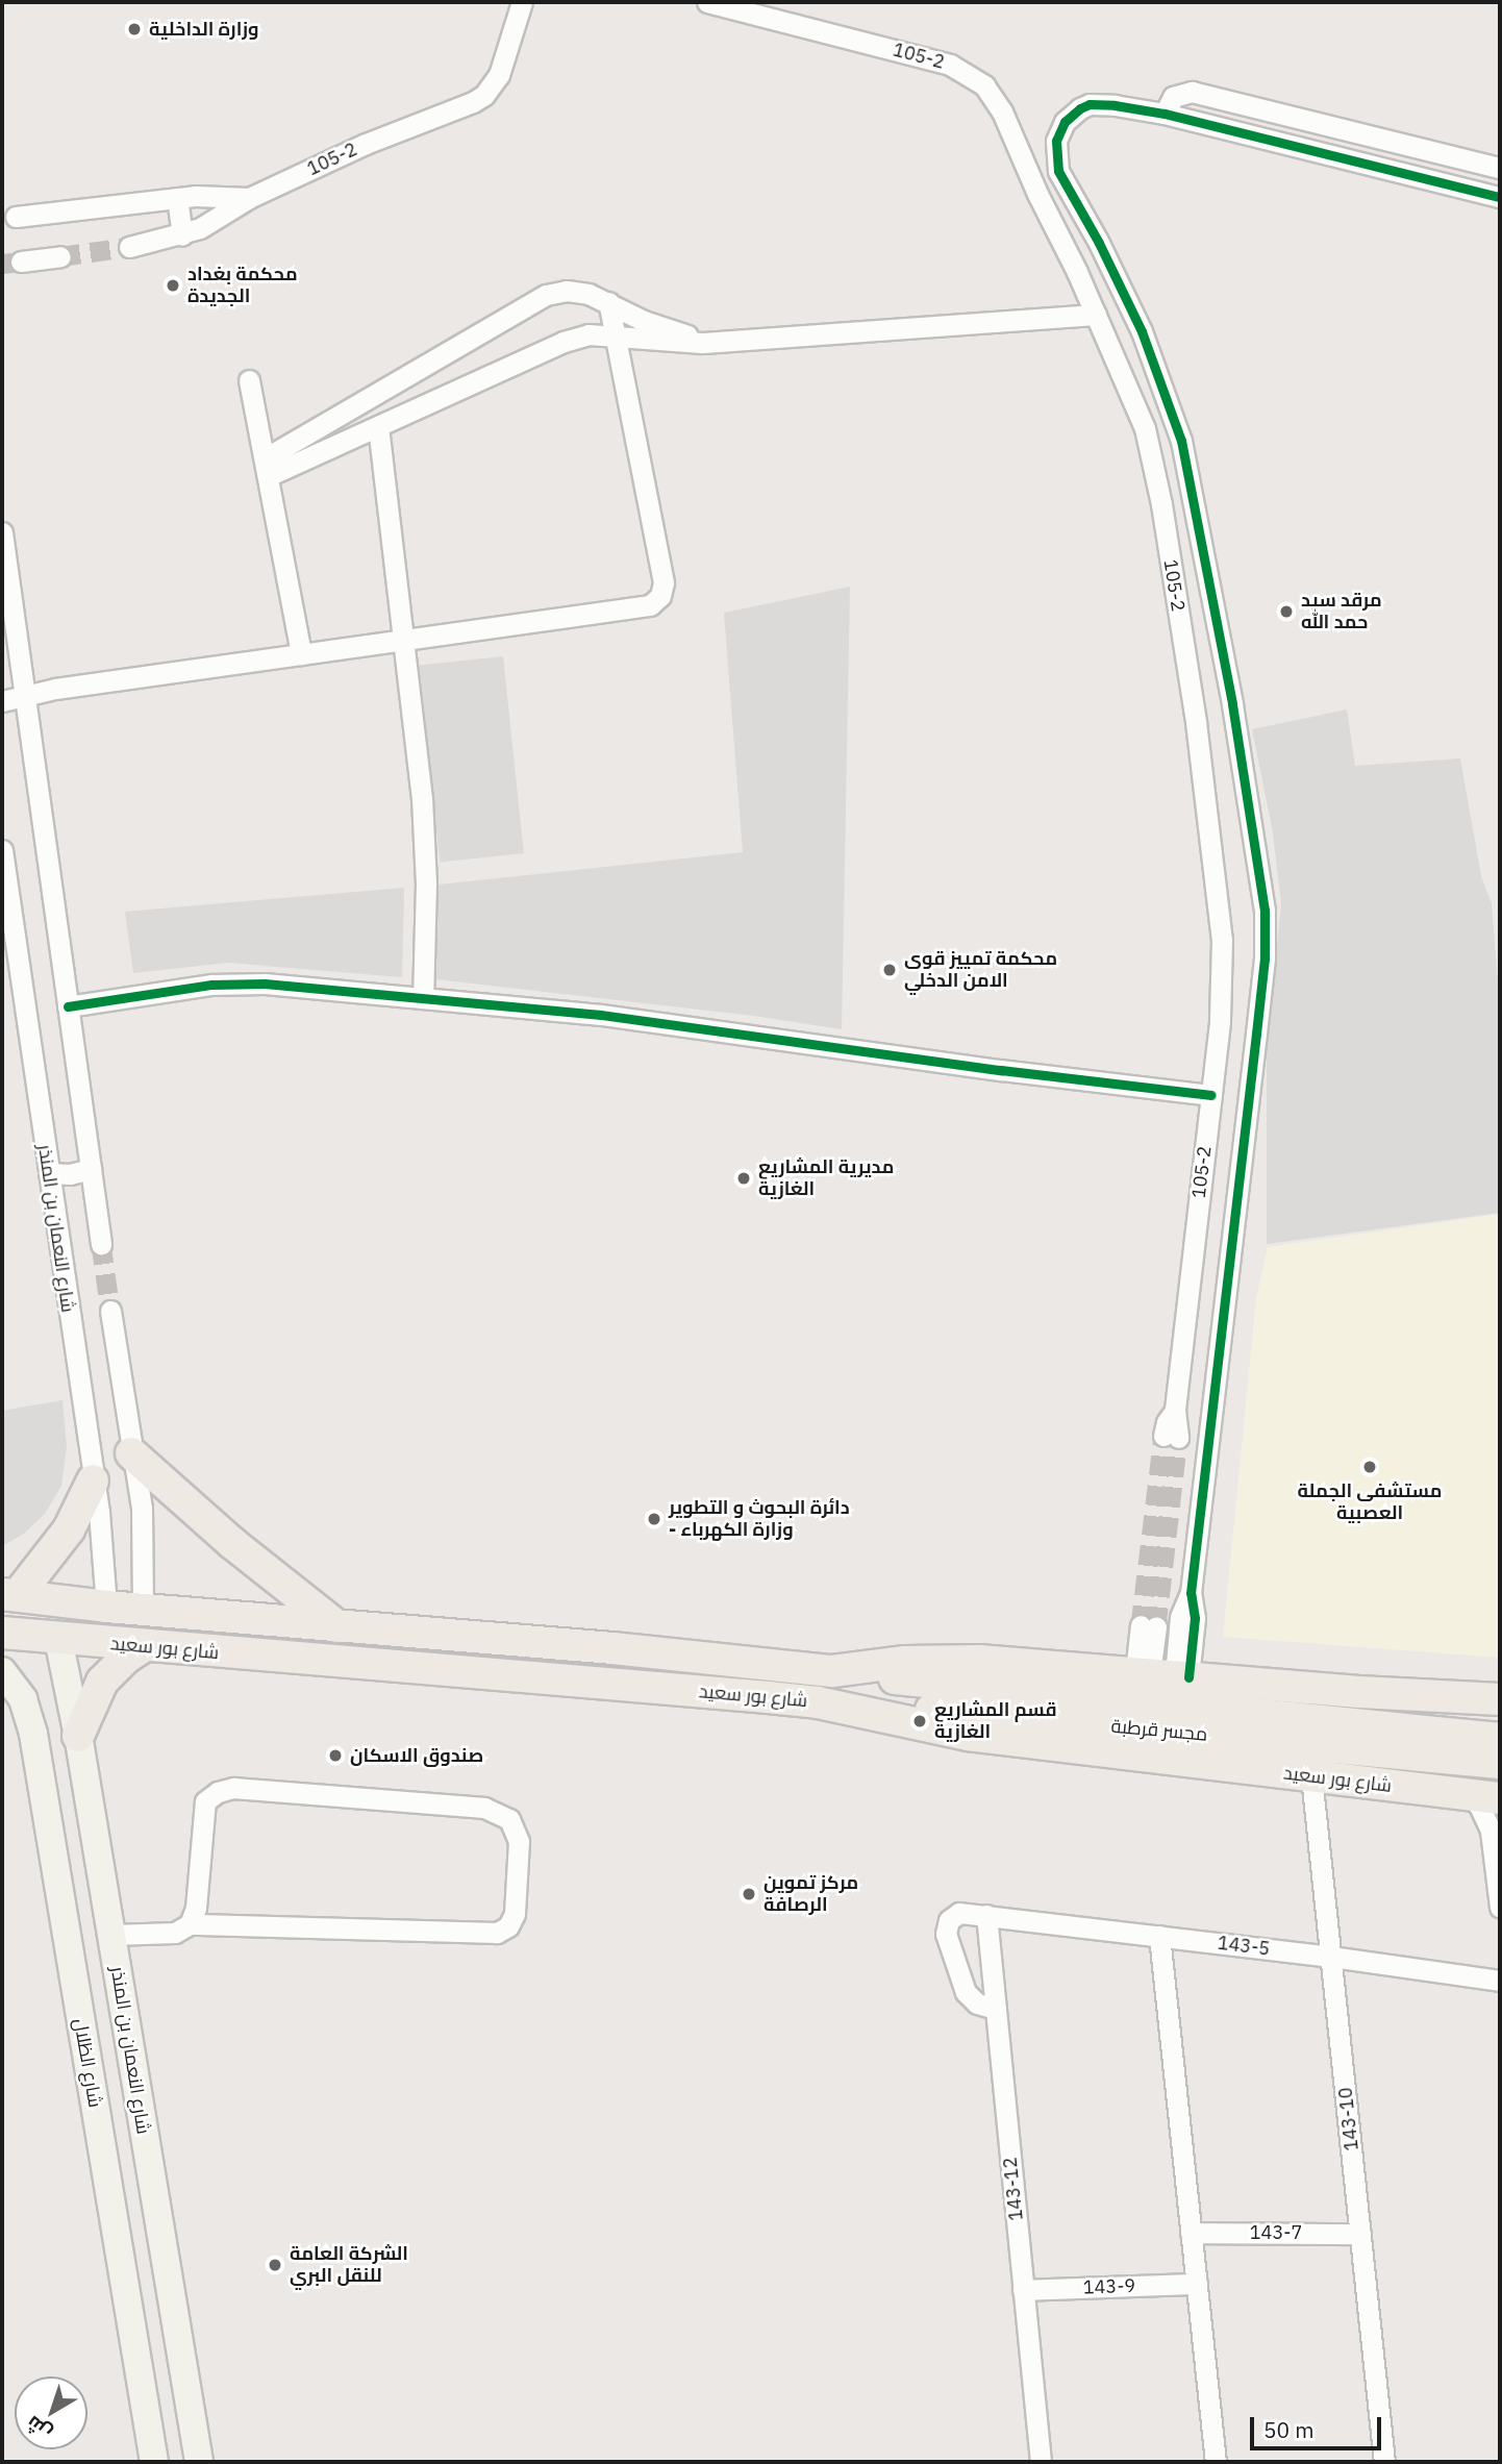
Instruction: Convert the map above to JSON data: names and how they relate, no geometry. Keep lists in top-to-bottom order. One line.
{"streets":{"main road":["شارع بور سعيد","مجسر قرطبة"],"street":["105-2","شارع النعمان بن المنذر","143-5","شارع الظلال","143-10","143-12","143-7","143-9"]},"crossings":[["شارع النعمان بن المنذر","شارع بور سعيد"],["شارع بور سعيد","مجسر قرطبة"],["شارع بور سعيد","143-10"],["143-5","143-10"],["143-5","143-12"],["143-10","143-7"],["143-12","143-9"]],"places":["وزارة الداخلية","محكمة بغداد الجديدة","مرقد سيد حمد الله","محكمة تمييز قوى الامن الدخلي","مديرية المشاريع الغازية","مستشفى الجملة العصبية","دائرة البحوث و التطوير - وزارة الكهرباء","قسم المشاريع الغازية","صندوق الاسكان","مركز تموين الرصافة","الشركة العامة للنقل البري"],"scale_bar":"50 m","north":"bottom left"}
